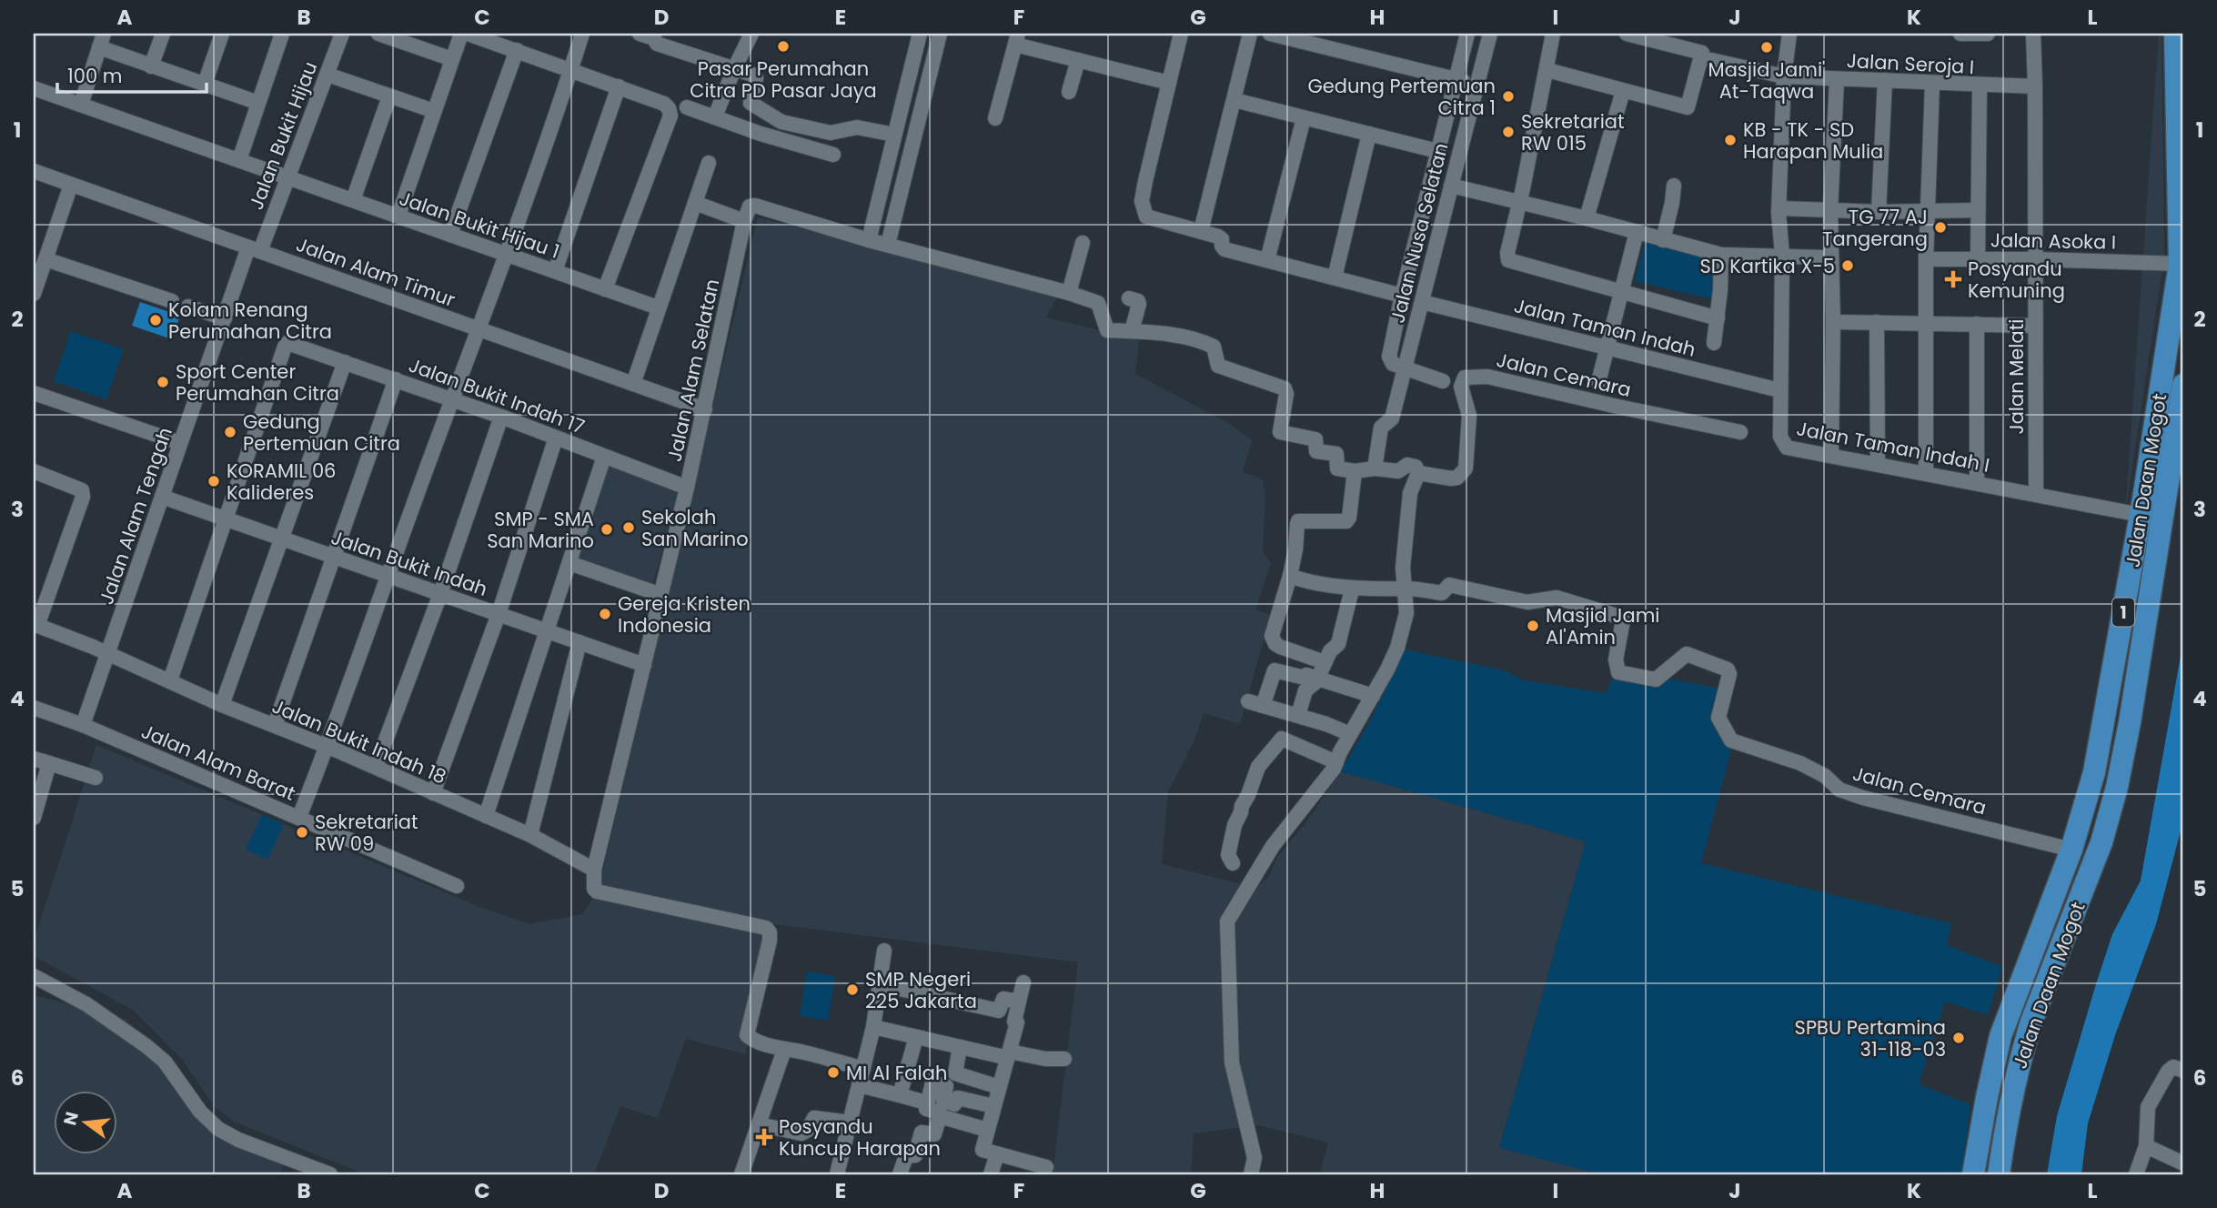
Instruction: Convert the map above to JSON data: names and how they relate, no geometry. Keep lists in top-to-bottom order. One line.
{"streets":{"highway":["Jalan Daan Mogot","1"],"street":["Jalan Seroja I","Jalan Bukit Hijau","Jalan Bukit Hijau 1","Jalan Nusa Selatan","Jalan Asoka I","Jalan Alam Timur","Jalan Taman Indah","Jalan Alam Selatan","Jalan Cemara","Jalan Melati","Jalan Bukit Indah 17","Jalan Taman Indah I","Jalan Alam Tengah","Jalan Bukit Indah","Jalan Bukit Indah 18","Jalan Alam Barat"]},"crossings":[["Jalan Seroja I","Jalan Melati"],["Jalan Seroja I","Jalan Taman Indah I"],["Jalan Bukit Hijau","Jalan Bukit Hijau 1"],["Jalan Bukit Hijau","Jalan Alam Timur"],["Jalan Bukit Hijau","Jalan Alam Tengah"],["Jalan Nusa Selatan","Jalan Taman Indah"],["Jalan Asoka I","Jalan Melati"],["Jalan Asoka I","Jalan Daan Mogot"],["Jalan Alam Timur","Jalan Alam Selatan"],["Jalan Alam Timur","Jalan Alam Tengah"],["Jalan Taman Indah","Jalan Taman Indah I"],["Jalan Alam Selatan","Jalan Bukit Indah 17"],["Jalan Alam Selatan","Jalan Bukit Indah"],["Jalan Alam Selatan","Jalan Bukit Indah 18"],["Jalan Cemara","Jalan Daan Mogot"],["Jalan Melati","Jalan Taman Indah I"],["Jalan Bukit Indah 17","Jalan Bukit Indah"],["Jalan Taman Indah I","Jalan Daan Mogot"],["Jalan Alam Tengah","Jalan Bukit Indah"],["Jalan Alam Tengah","Jalan Bukit Indah 18"],["Jalan Alam Tengah","Jalan Alam Barat"]],"places":{"other":["Pasar Perumahan Citra PD Pasar Jaya","Masjid Jami' At-Taqwa","Gedung Pertemuan Citra 1","Sekretariat RW 015","KB - TK - SD Harapan Mulia","TG 77 AJ Tangerang","SD Kartika X-5","Kolam Renang Perumahan Citra","Sport Center Perumahan Citra","Gedung Pertemuan Citra","KORAMIL 06 Kalideres","Sekolah San Marino","SMP - SMA San Marino","Gereja Kristen Indonesia","Masjid Jami Al'Amin","Sekretariat RW 09","SMP Negeri 225 Jakarta","SPBU Pertamina 31-118-03","MI Al Falah"],"health":["Posyandu Kemuning","Posyandu Kuncup Harapan"]},"scale_bar":"100 m","north":"left","grid":{"columns":["A","B","C","D","E","F","G","H","I","J","K","L"],"rows":["1","2","3","4","5","6"]}}
